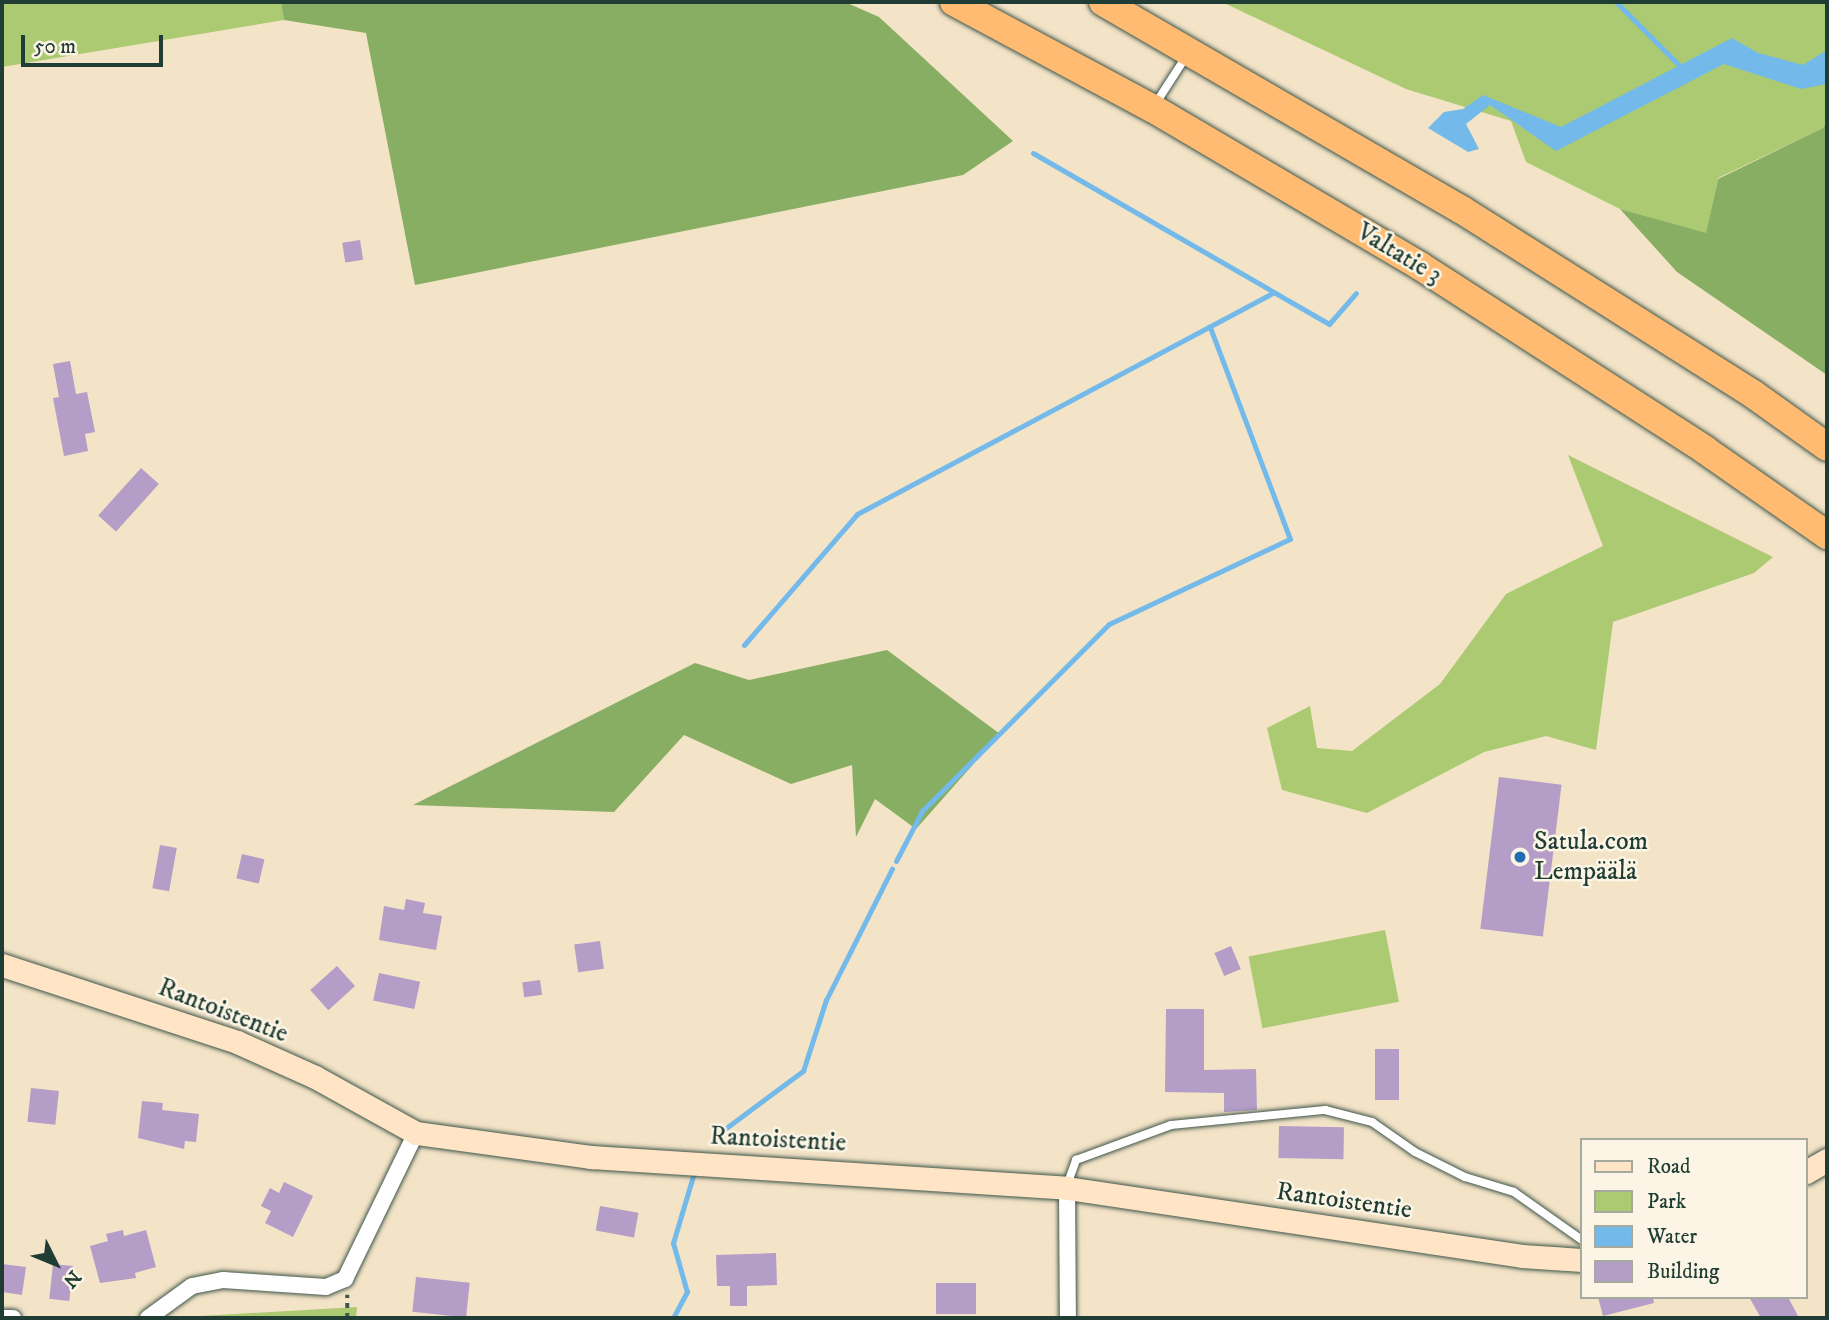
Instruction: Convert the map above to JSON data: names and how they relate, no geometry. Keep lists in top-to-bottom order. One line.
{"streets":{"highway":["Valtatie 3"],"street":["Rantoistentie"]},"places":["Satula.com Lempäälä"],"legend":["Road","Park","Water","Building"],"scale_bar":"50 m","north":"bottom right"}
